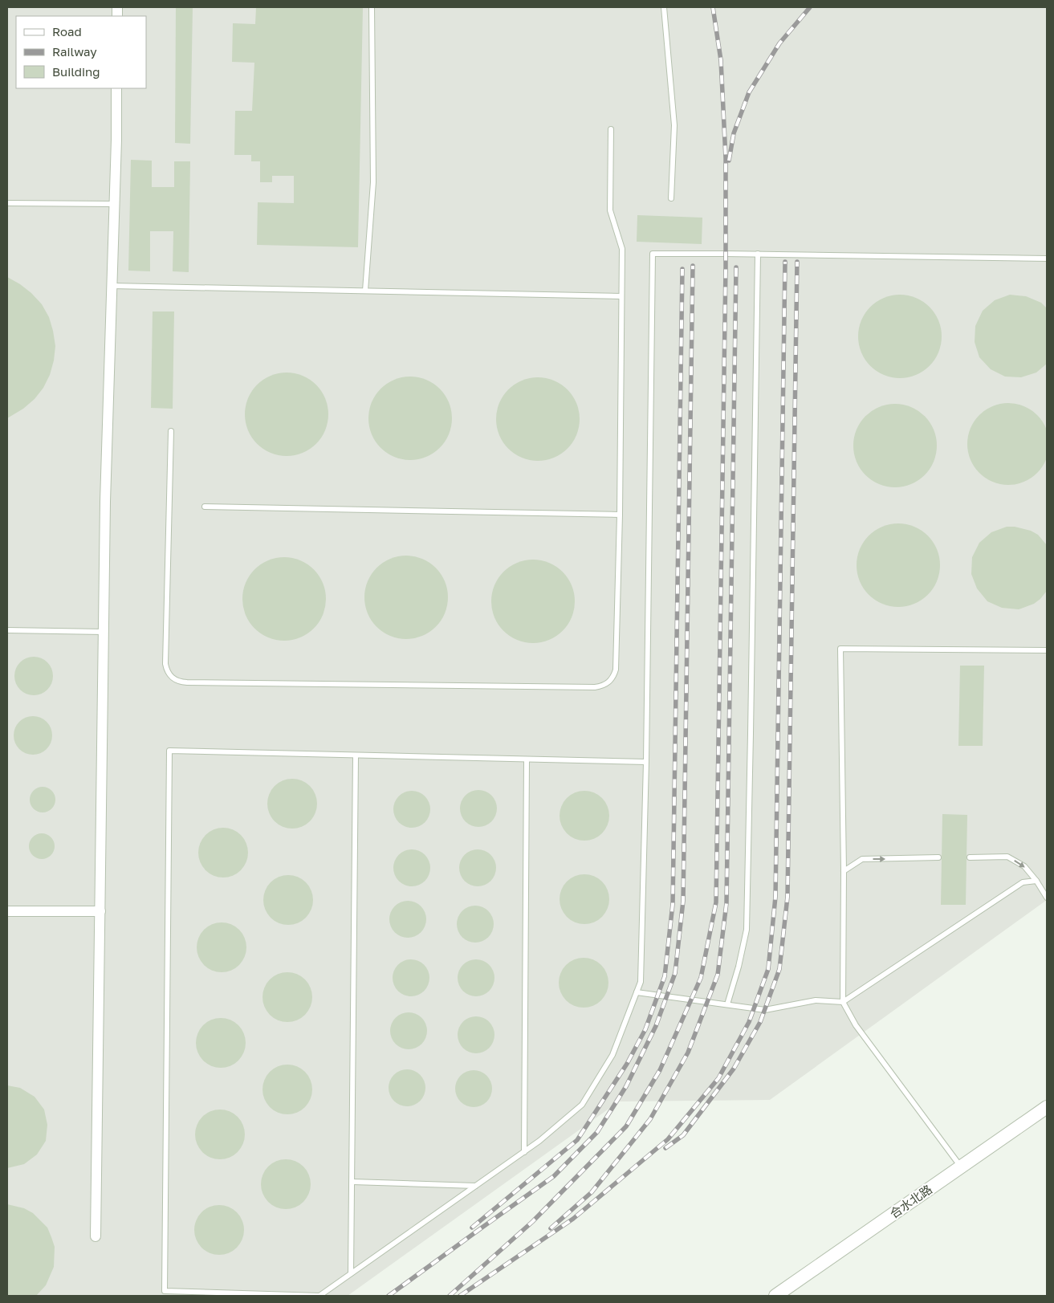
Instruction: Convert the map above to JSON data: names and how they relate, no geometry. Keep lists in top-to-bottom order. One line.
{"streets":{"street":["合水北路"]},"legend":["Road","Railway","Building"]}
